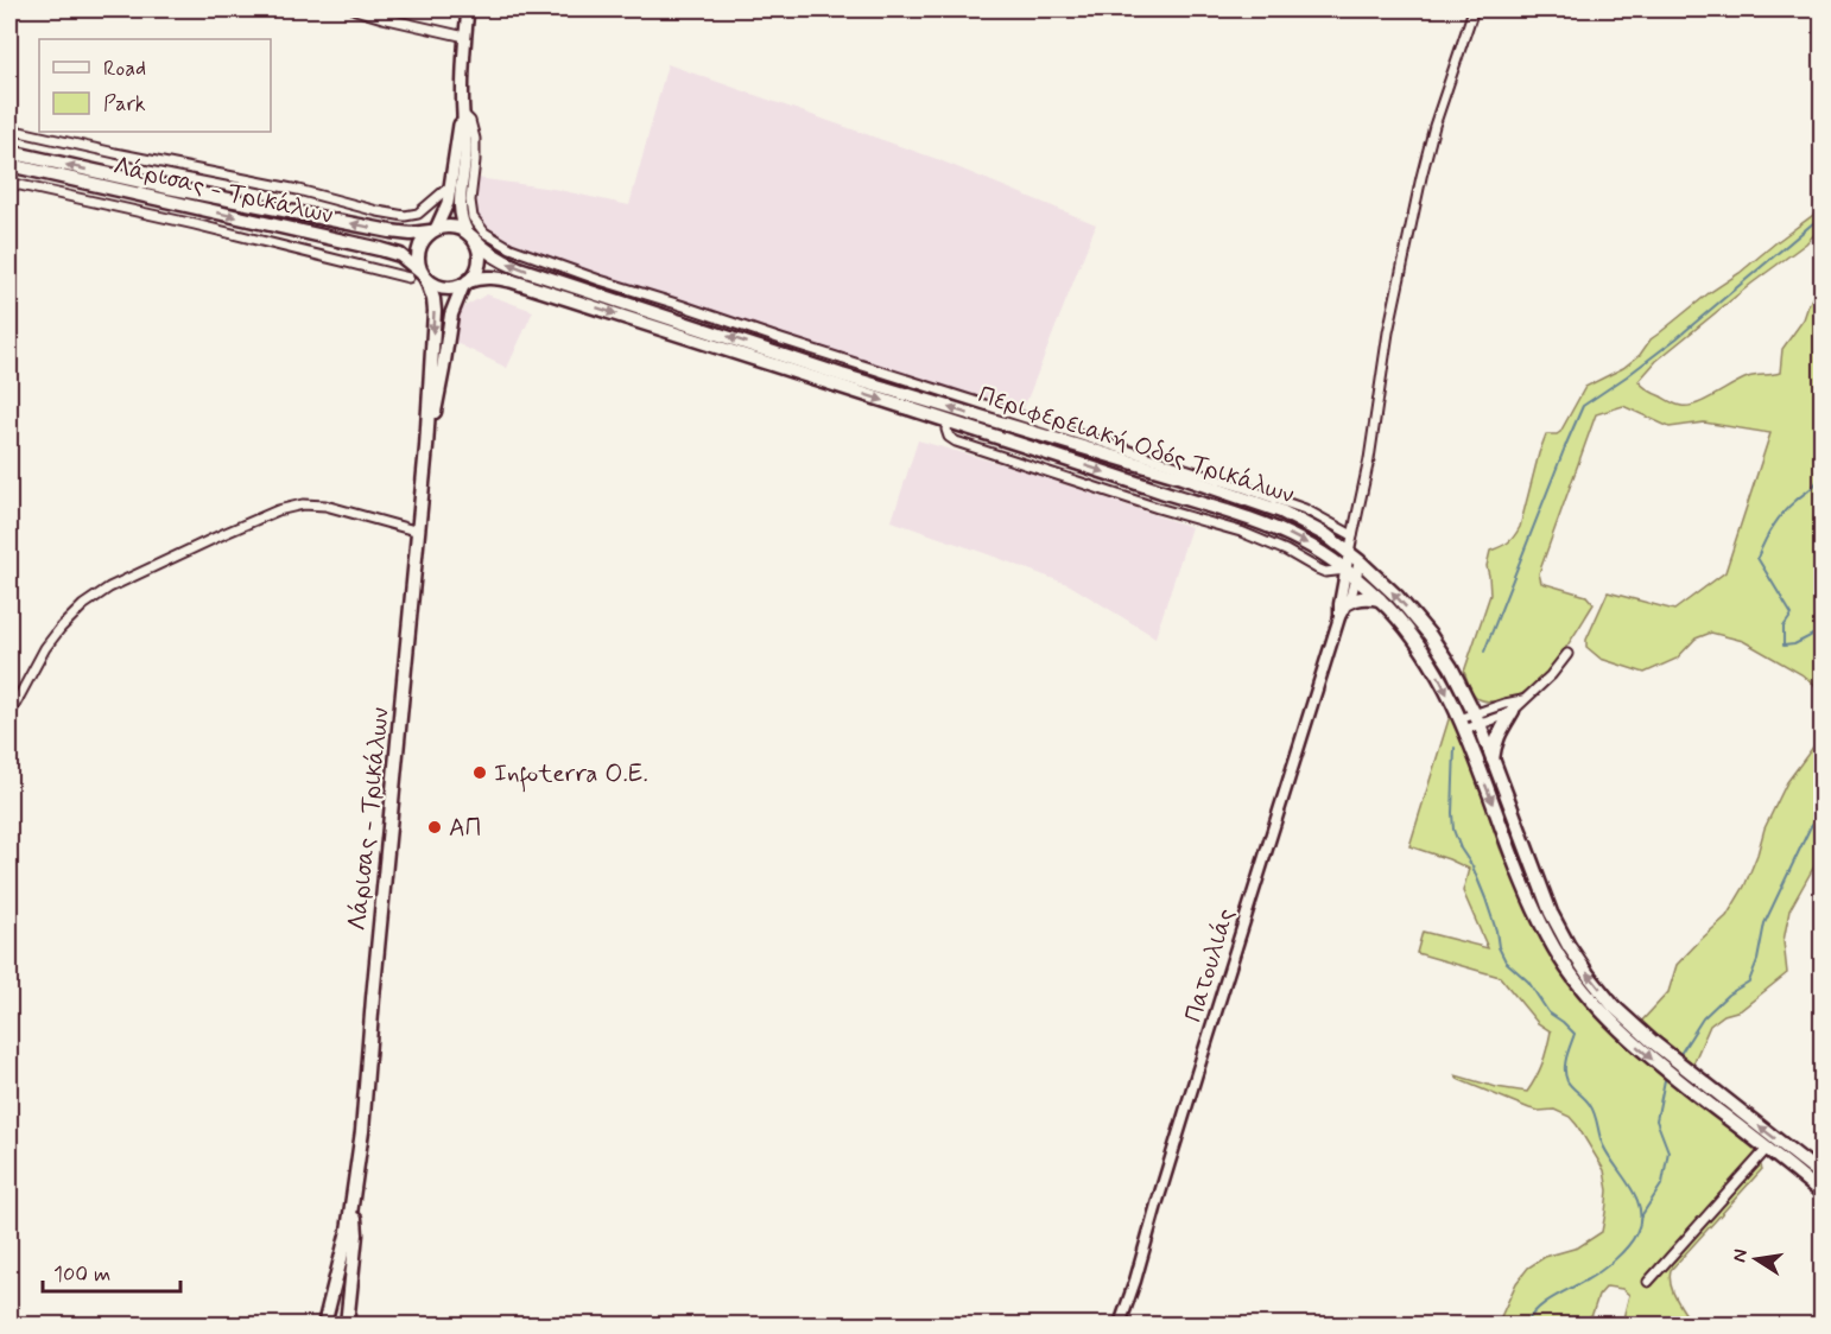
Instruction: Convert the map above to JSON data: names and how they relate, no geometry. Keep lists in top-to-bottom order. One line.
{"streets":{"main road":["Λάρισας - Τρικάλων","Περιφερειακή Οδός Τρικάλων"],"street":["Πατουλιάς"]},"crossings":[["Λάρισας - Τρικάλων","Περιφερειακή Οδός Τρικάλων"],["Περιφερειακή Οδός Τρικάλων","Πατουλιάς"]],"places":["Infoterra Ο.Ε.","ΑΠ"],"legend":["Road","Park"],"scale_bar":"100 m","north":"left"}
